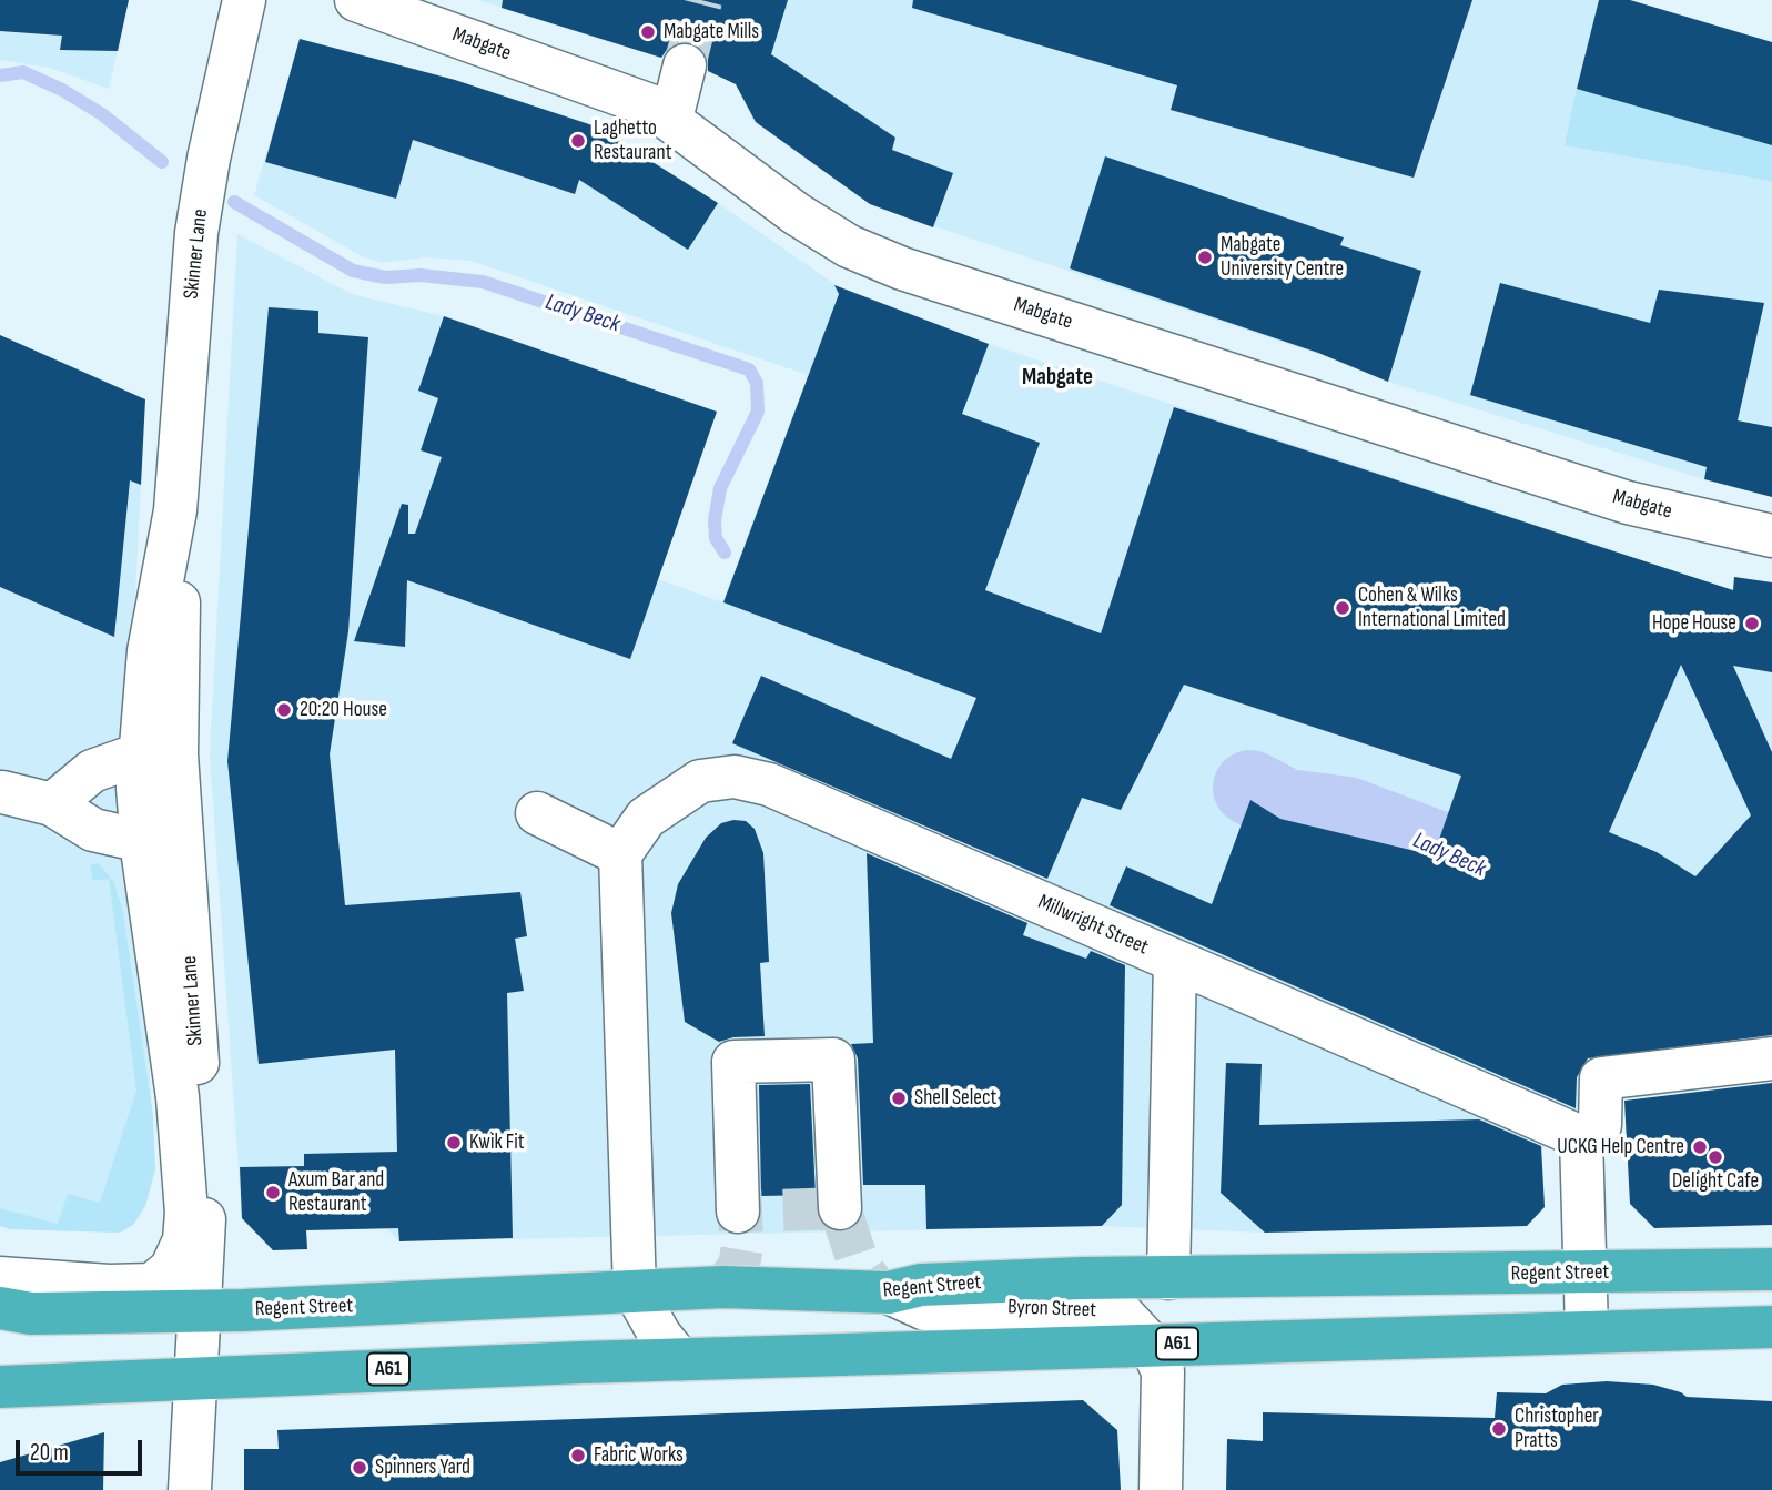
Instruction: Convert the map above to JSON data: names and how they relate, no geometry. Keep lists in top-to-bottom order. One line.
{"streets":{"highway":["Regent Street","A61"],"street":["Mabgate","Skinner Lane","Millwright Street","Byron Street"]},"crossings":[["Skinner Lane","Regent Street"],["Skinner Lane","A61"],["Regent Street","Byron Street"],["Byron Street","A61"]],"districts":["Mabgate"],"water":["Lady Beck"],"places":["Mabgate Mills","Laghetto Restaurant","Mabgate University Centre","Cohen & Wilks International Limited","Hope House","20:20 House","Shell Select","Kwik Fit","UCKG Help Centre","Delight Cafe","Axum Bar and Restaurant","Christopher Pratts","Fabric Works","Spinners Yard"],"scale_bar":"20 m"}
